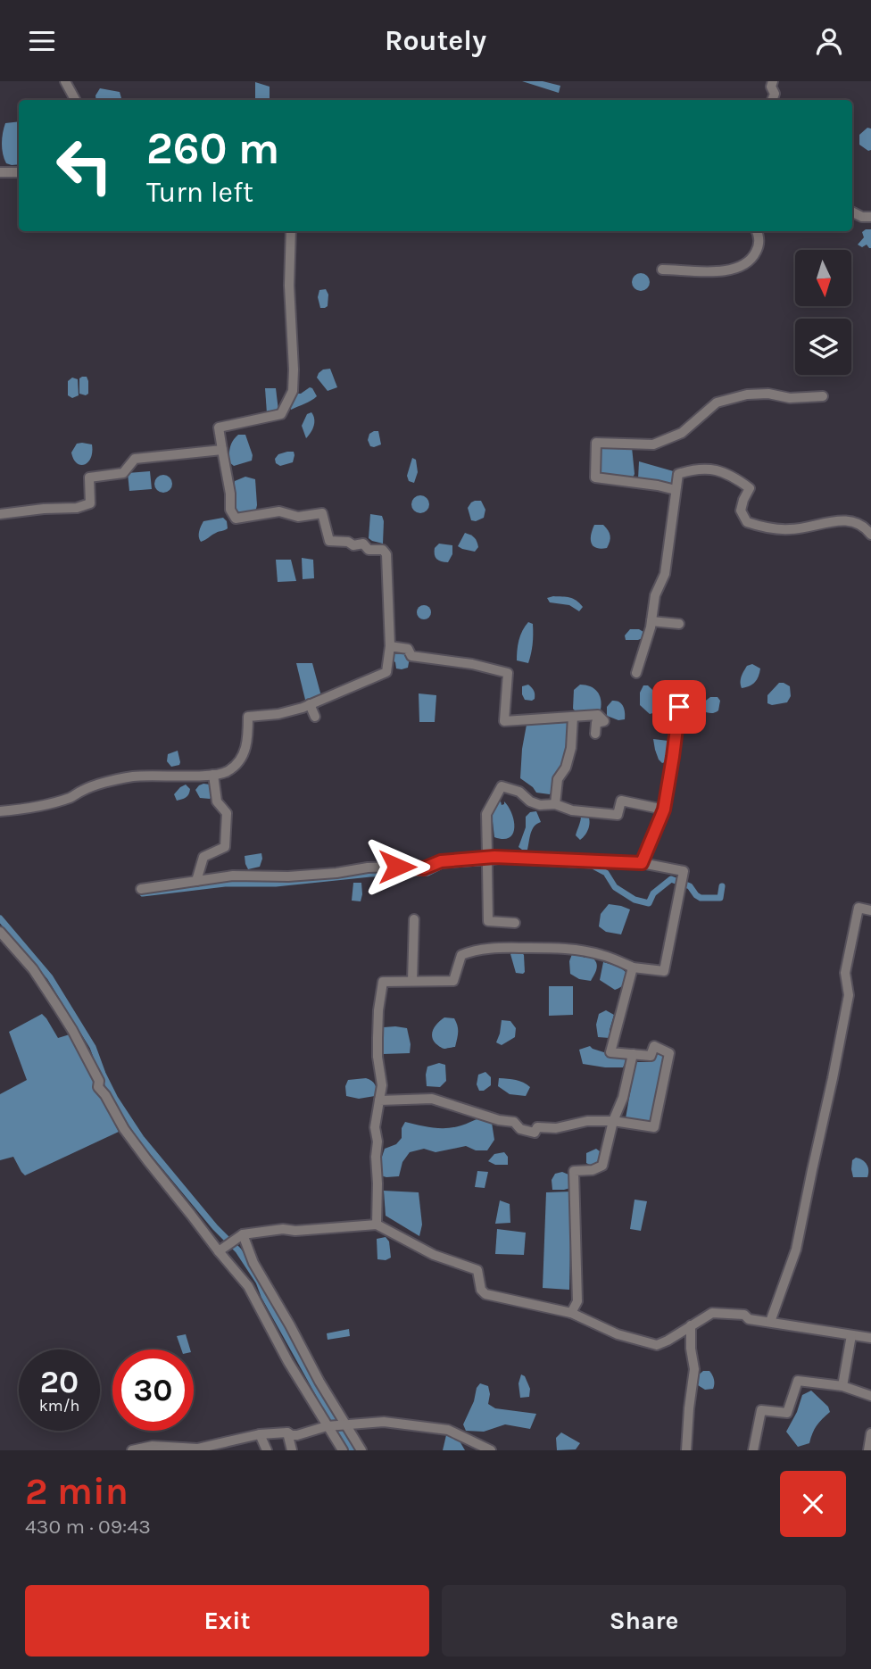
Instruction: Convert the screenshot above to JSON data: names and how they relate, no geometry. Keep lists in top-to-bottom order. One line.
{"north":"bottom","page":{"header":"Routely","turn":["260 m","Turn left"],"speed":"20 km/h","limit":"30","heading":["2 min","430 m · 09:43"],"buttons":["Exit","Share"]}}
